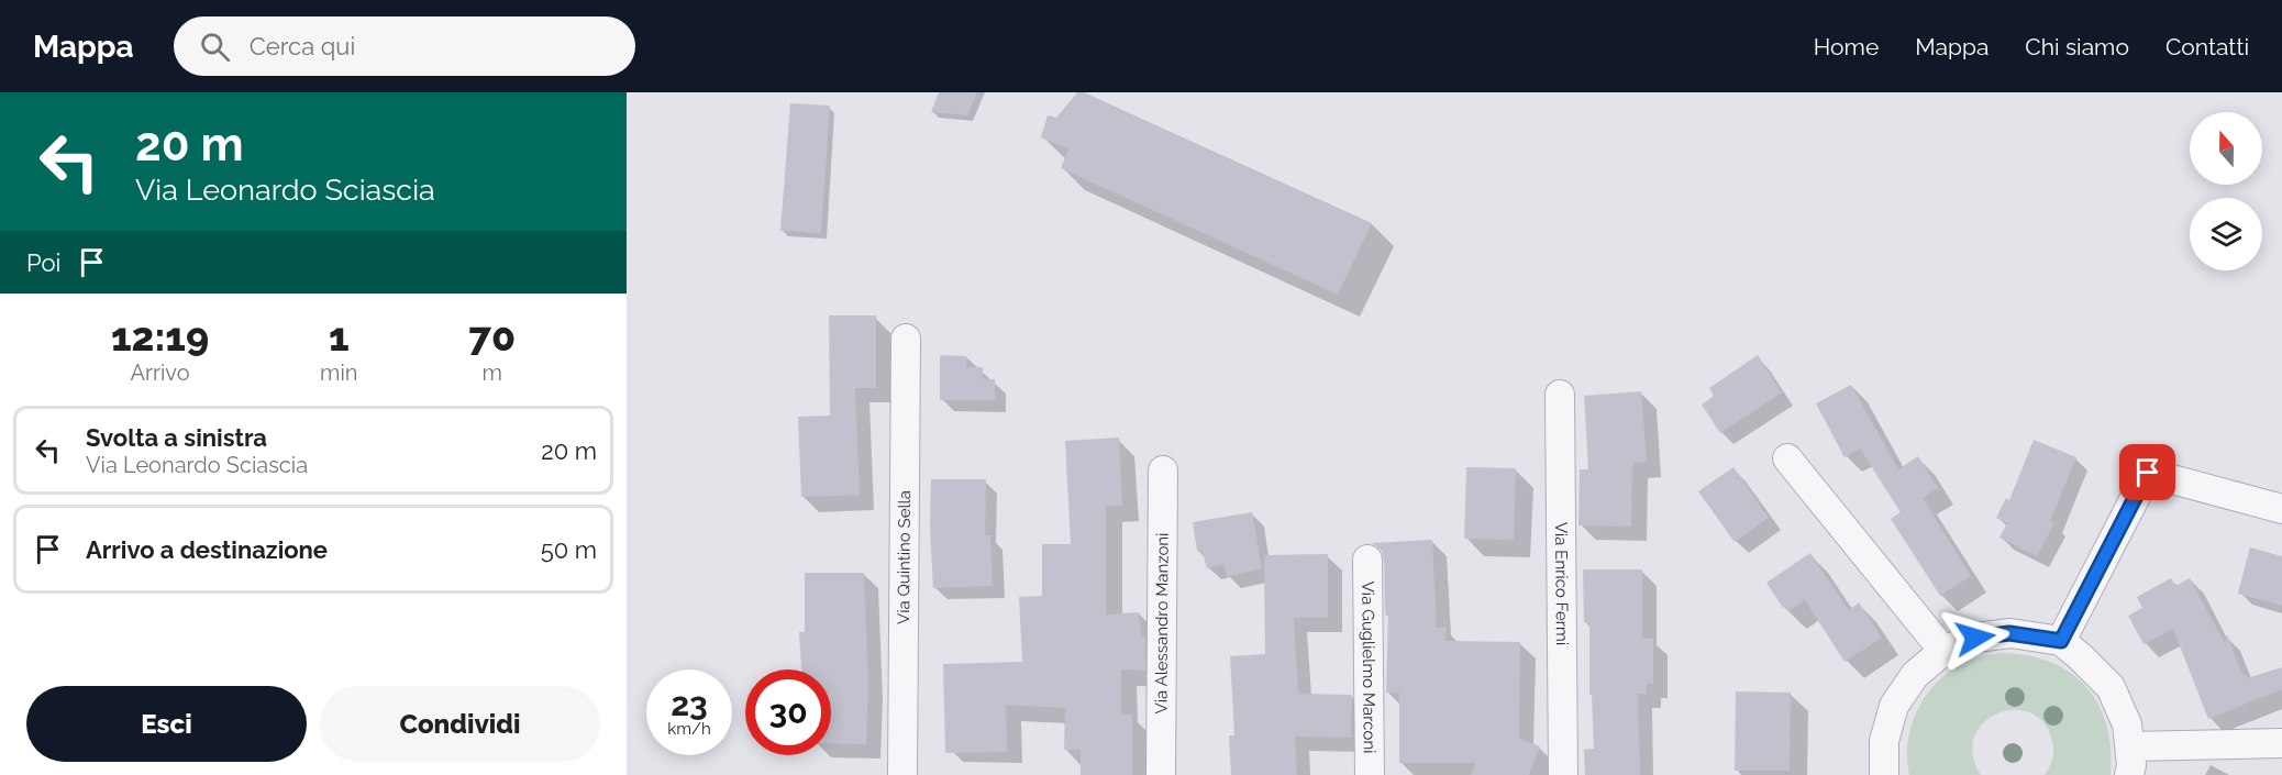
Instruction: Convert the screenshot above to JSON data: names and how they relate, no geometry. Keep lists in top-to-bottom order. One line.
{"streets":{"street":["Via Quintino Sella","Via Enrico Fermi","Via Alessandro Manzoni","Via Guglielmo Marconi"]},"north":"top","page":{"header":"Mappa","search":"Cerca qui","nav":["Home","Mappa","Chi siamo","Contatti"],"turn":["20 m","Via Leonardo Sciascia"],"then":"Poi","eta":["12:19","Arrivo","1","min","70","m"],"list":[{"name":"Svolta a sinistra","note":"Via Leonardo Sciascia","value":"20 m"},{"name":"Arrivo a destinazione","value":"50 m"}],"speed":"23 km/h","limit":"30","buttons":["Esci","Condividi"]}}
